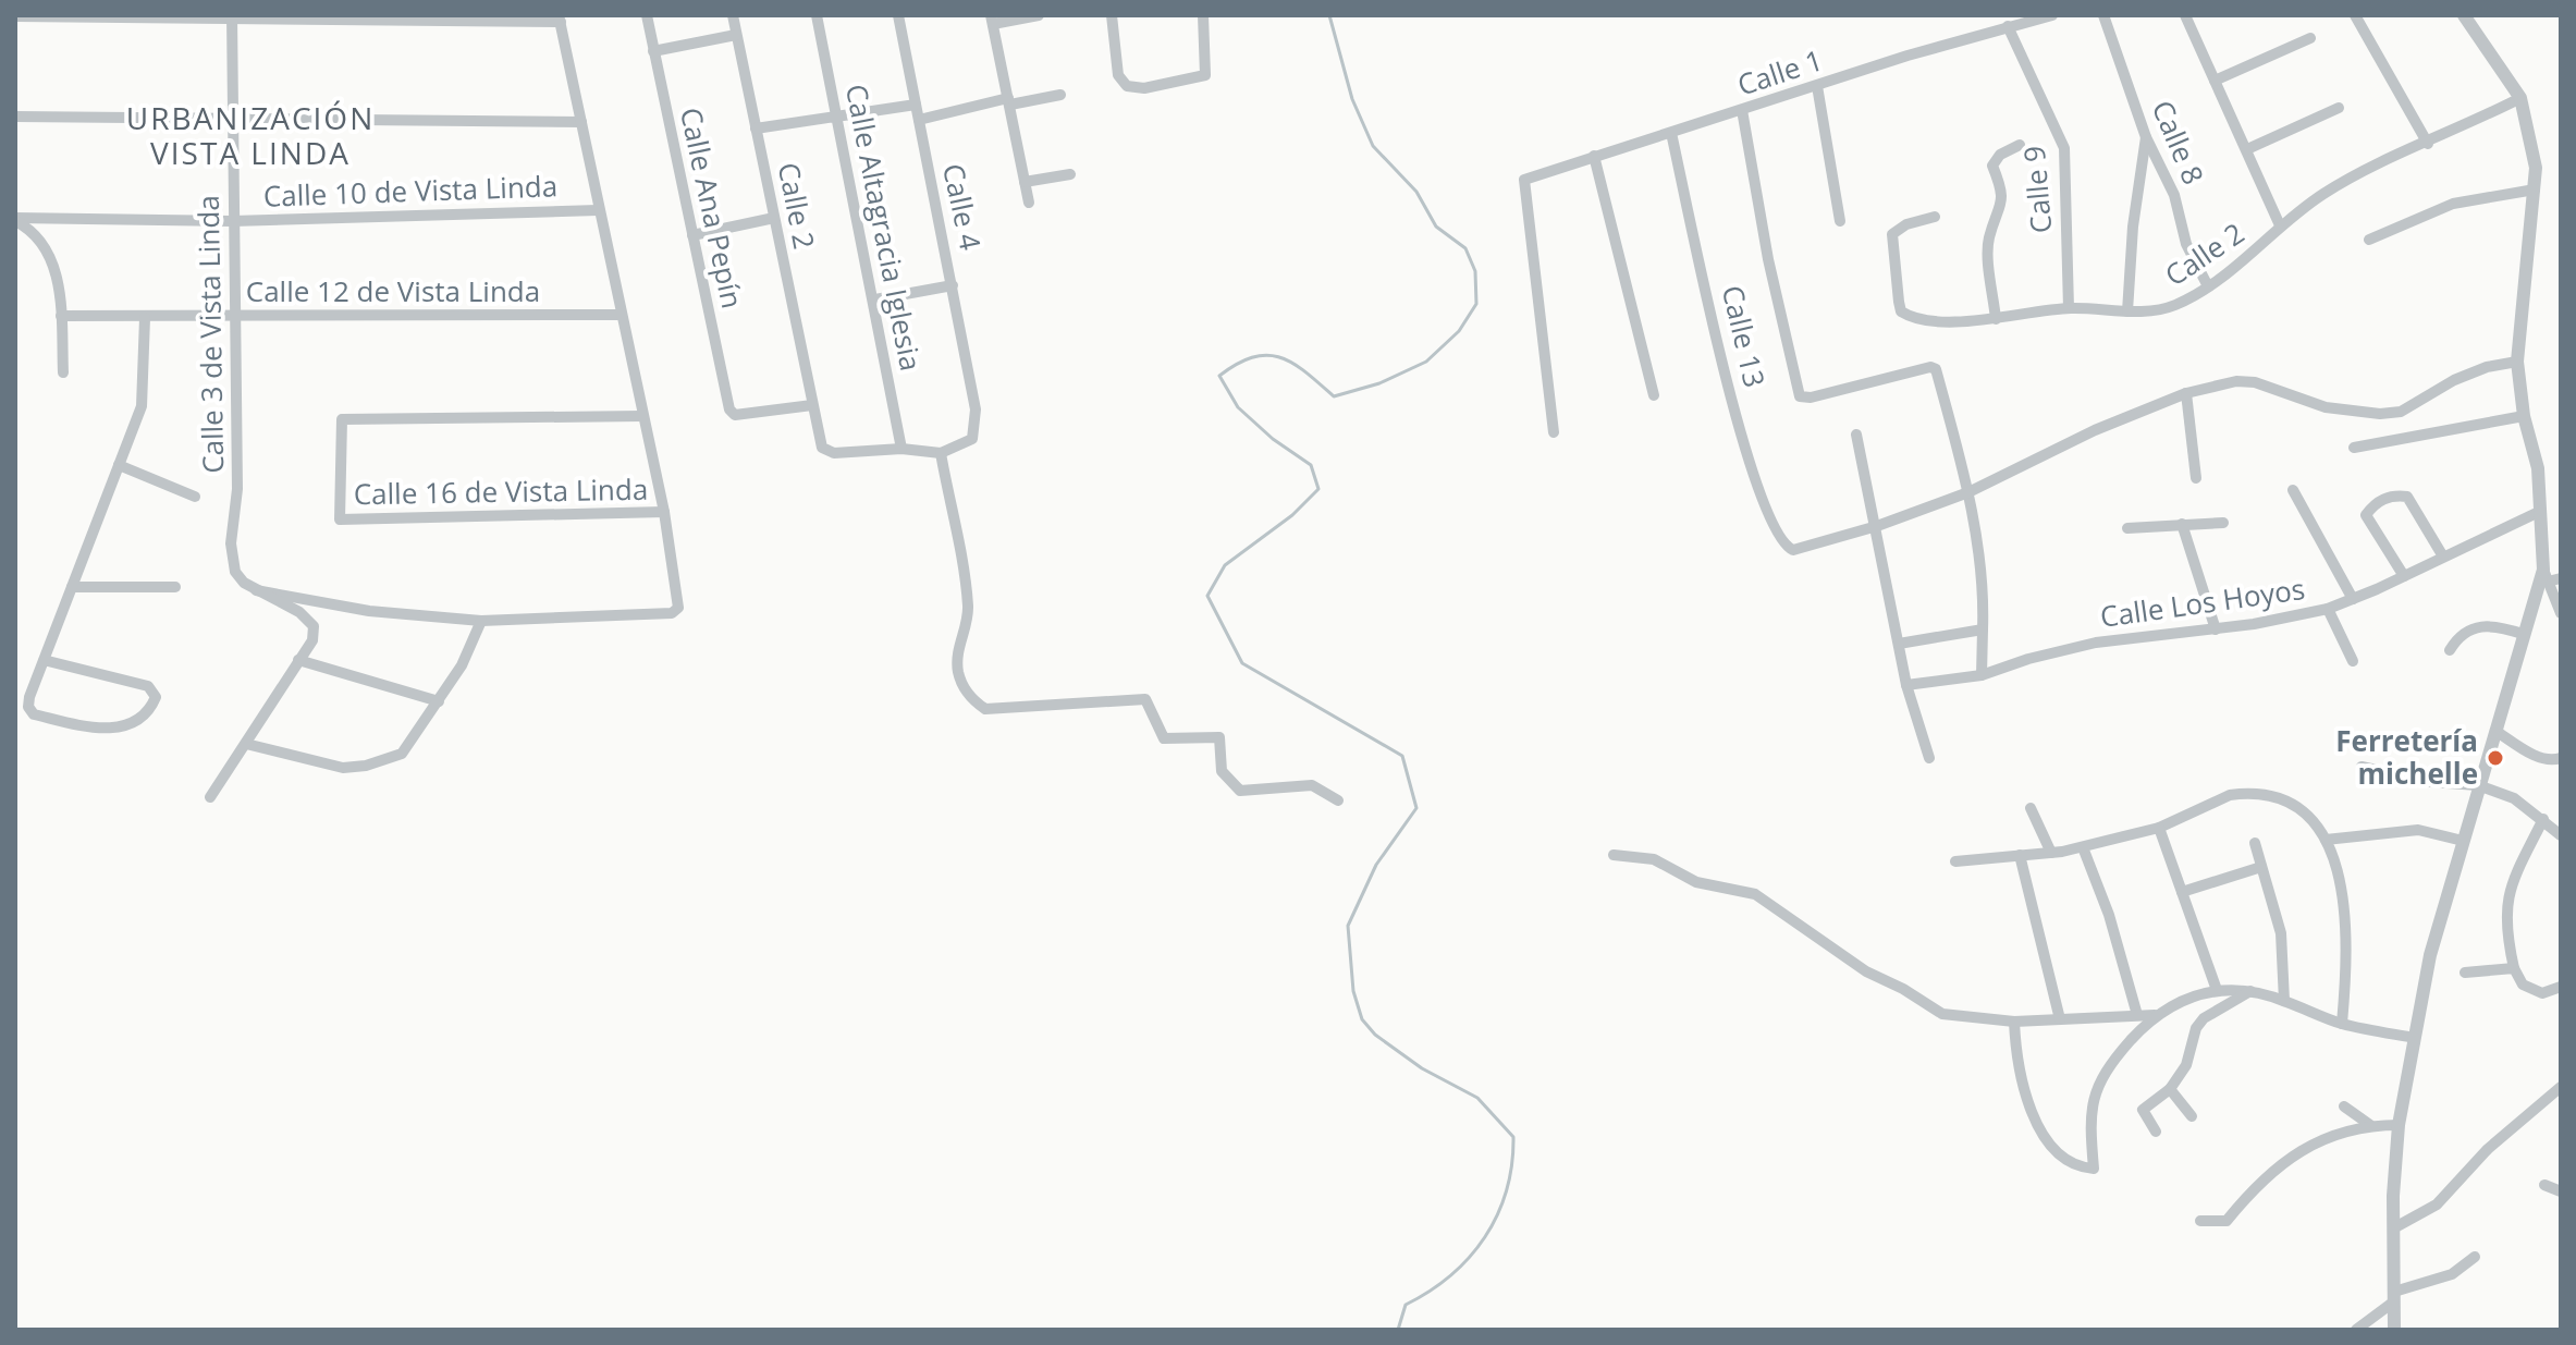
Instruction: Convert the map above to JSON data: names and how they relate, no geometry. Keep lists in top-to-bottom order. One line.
{"streets":{"street":["Calle 1","Calle 8","Calle 9","Calle 10 de Vista Linda","Calle 2","Calle 4","Calle Ana Pepín","Calle Altagracia Iglesia","Calle 12 de Vista Linda","Calle 3 de Vista Linda","Calle 13","Calle 16 de Vista Linda","Calle Los Hoyos"]},"crossings":[["Calle 1","Calle 9"],["Calle 1","Calle 13"],["Calle 8","Calle 2"],["Calle 9","Calle 2"],["Calle 10 de Vista Linda","Calle 3 de Vista Linda"],["Calle 2","Calle Ana Pepín"],["Calle 2","Calle Altagracia Iglesia"],["Calle 12 de Vista Linda","Calle 3 de Vista Linda"]],"districts":["URBANIZACIÓN VISTA LINDA"],"places":["Ferretería michelle"]}
